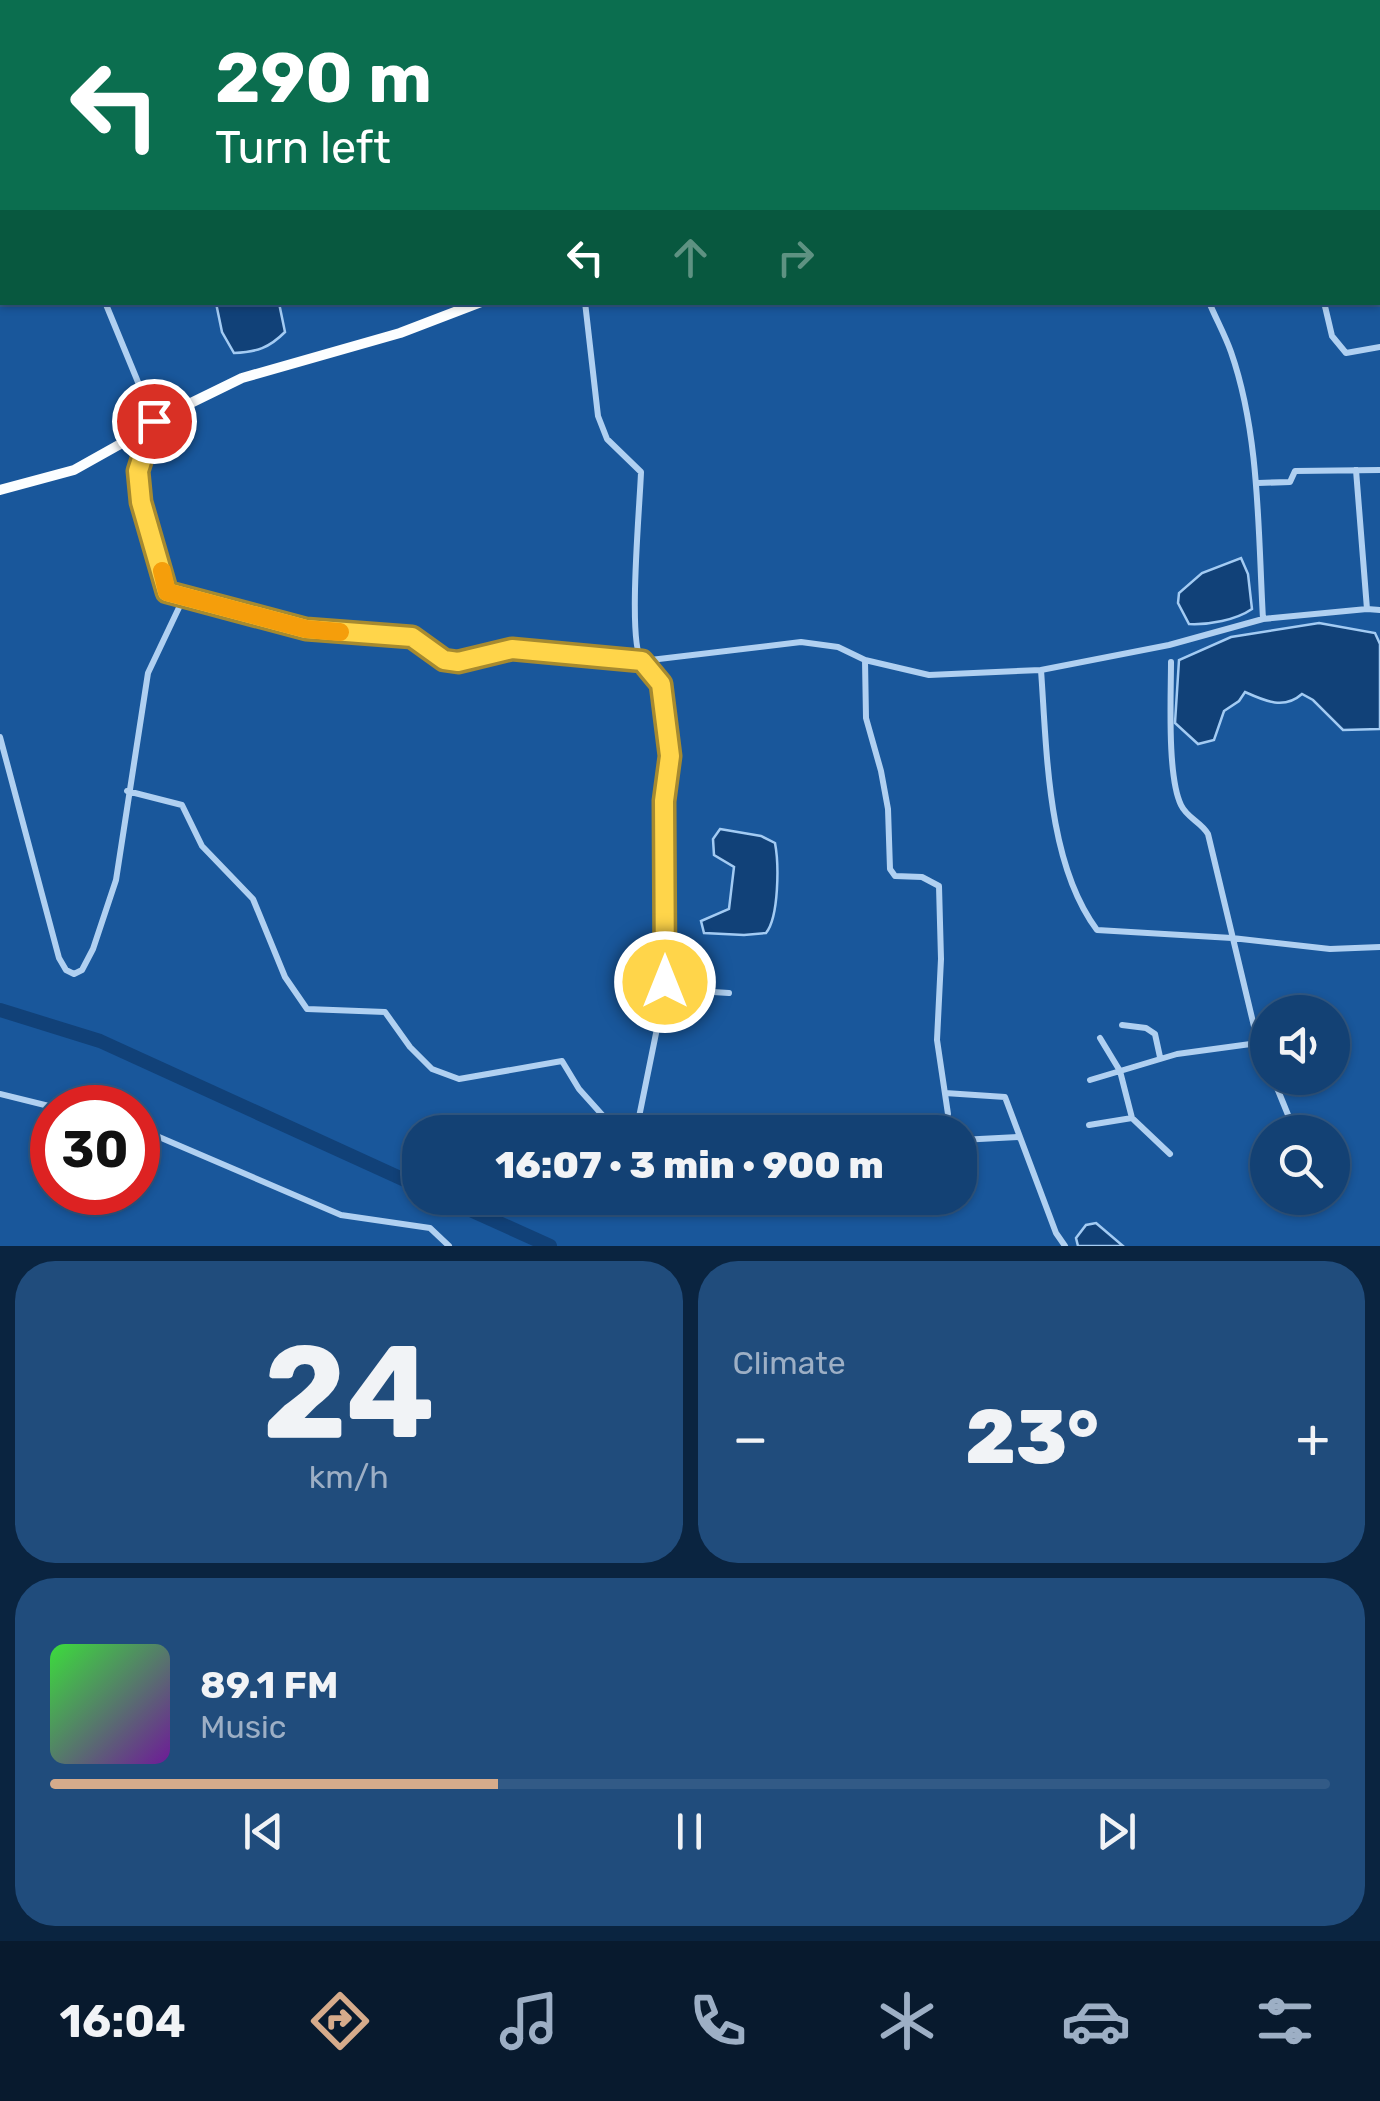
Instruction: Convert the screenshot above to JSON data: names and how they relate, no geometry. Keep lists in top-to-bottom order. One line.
{"page":{"turn":["290 m","Turn left"],"limit":"30","trip":"16:07 · 3 min · 900 m","tile":[["24","km/h"],"Climate"],"heat":["−","23°","+"],"song":["89.1 FM","Music"],"tabs":"16:04"}}
